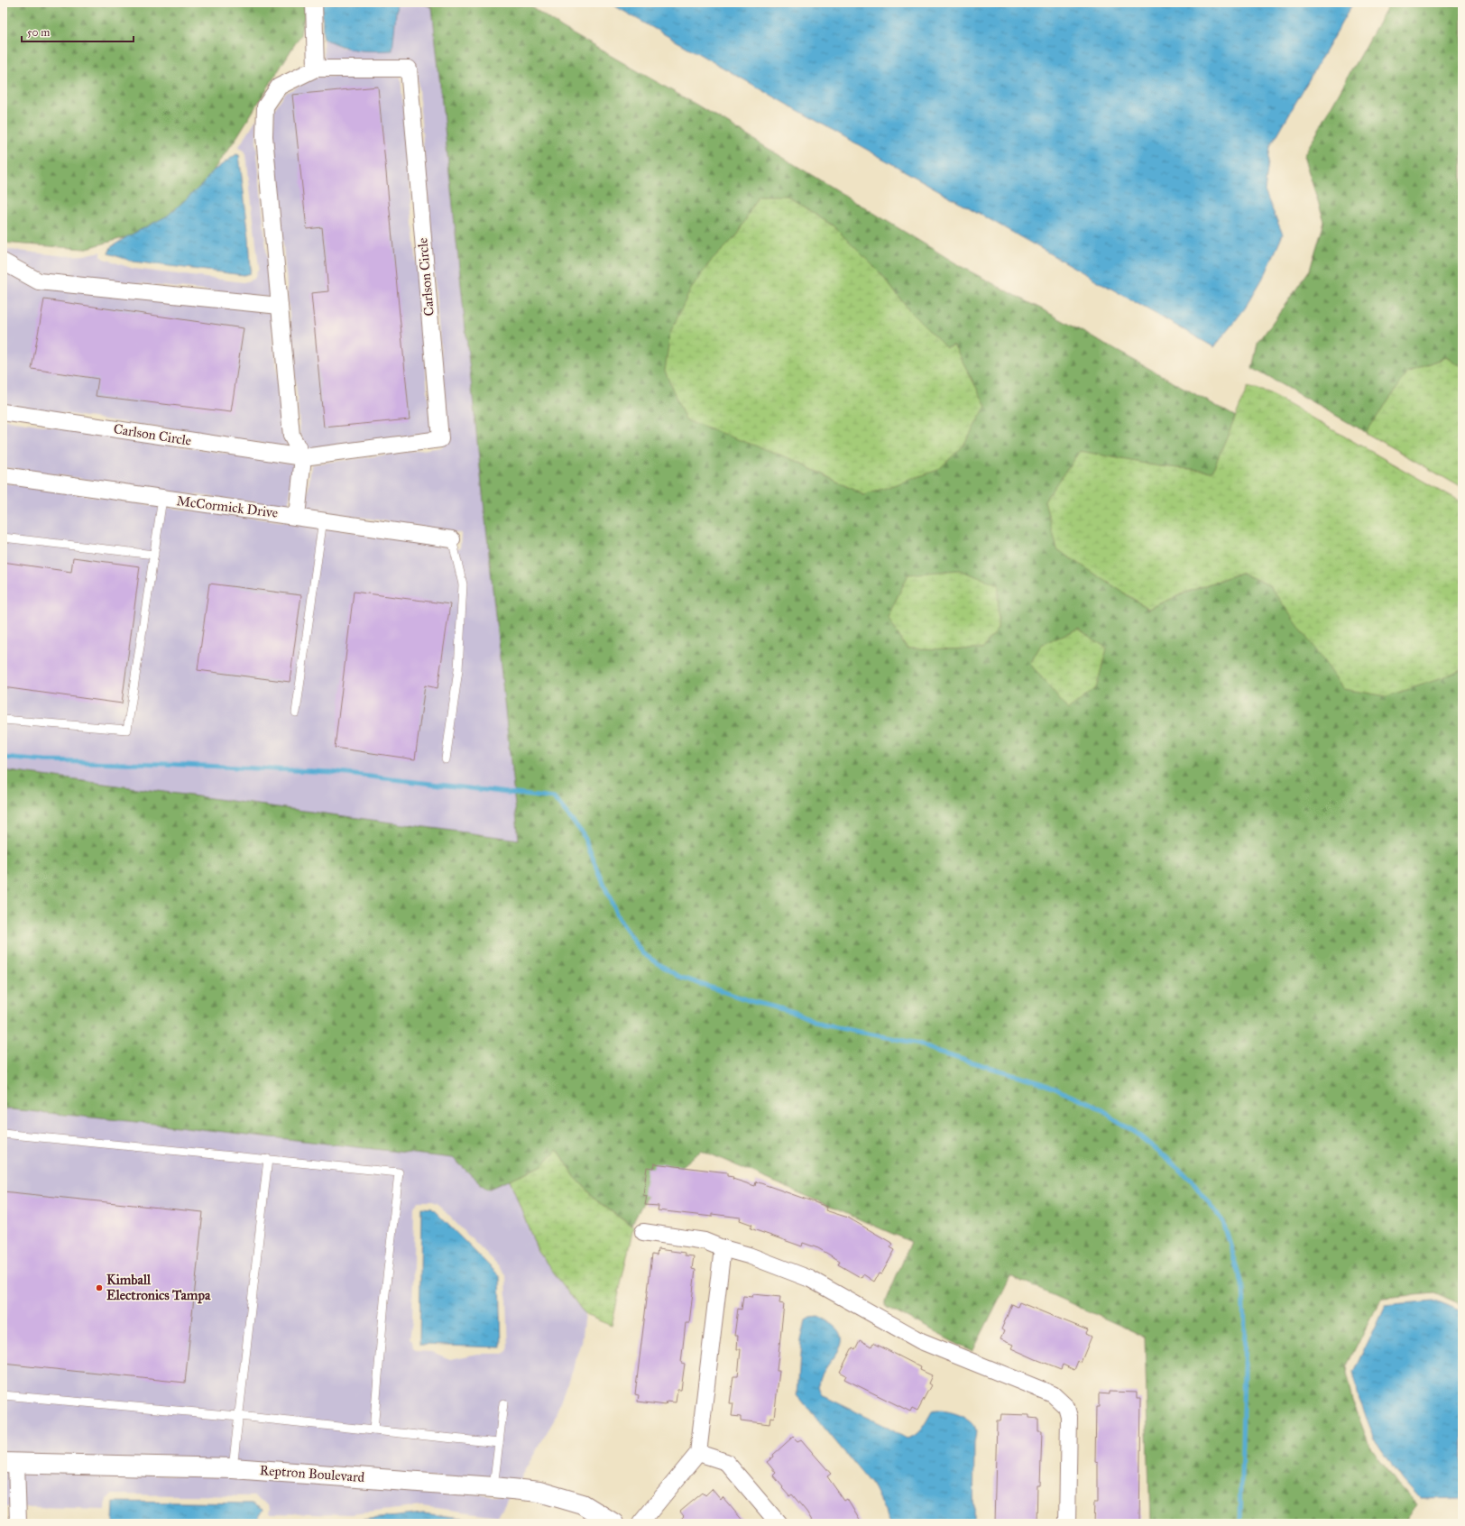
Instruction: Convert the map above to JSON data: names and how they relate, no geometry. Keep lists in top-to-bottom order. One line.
{"streets":{"street":["Carlson Circle","McCormick Drive","Reptron Boulevard"]},"places":["Kimball Electronics Tampa"],"scale_bar":"50 m"}
